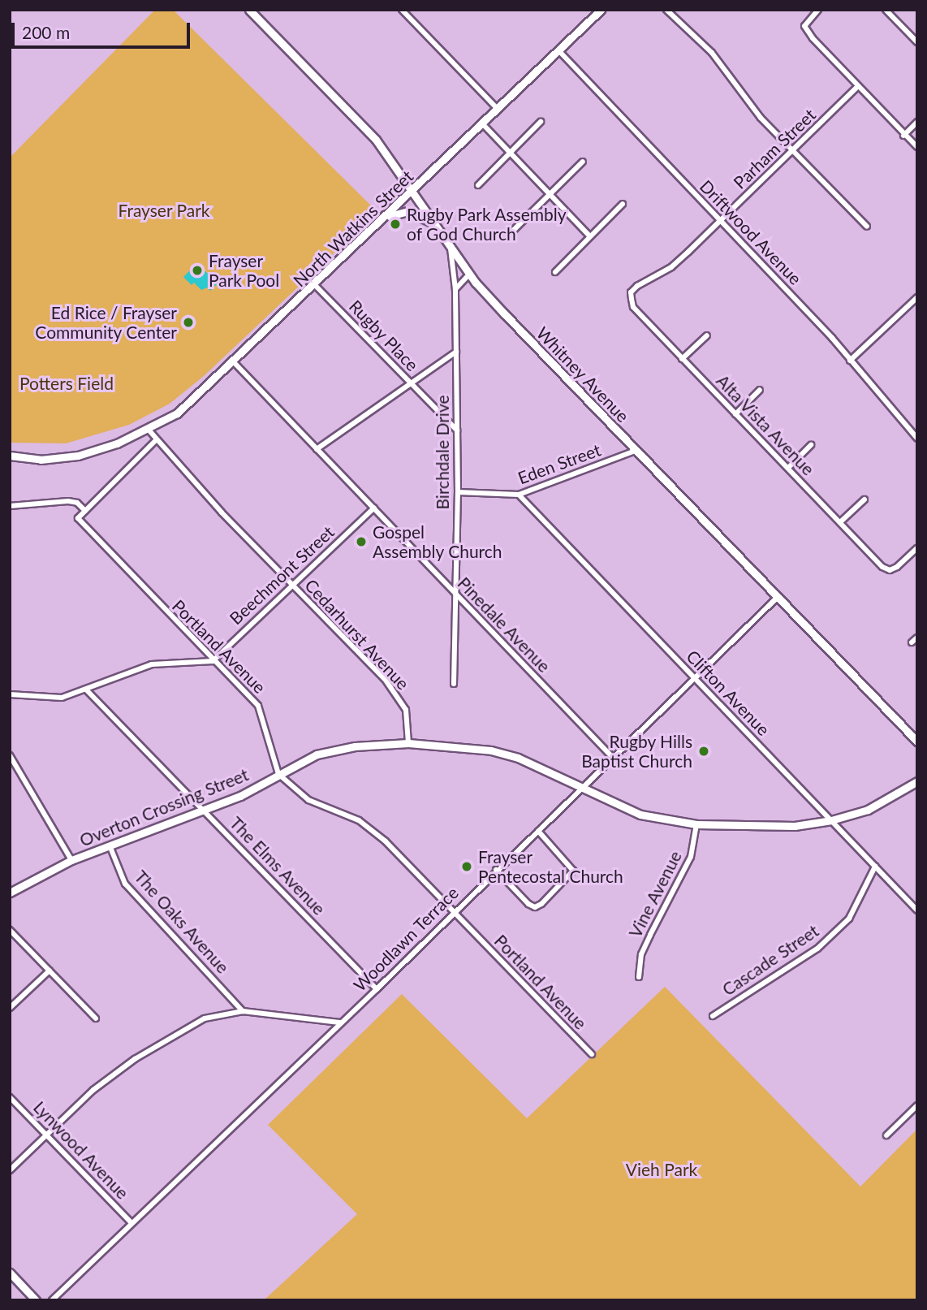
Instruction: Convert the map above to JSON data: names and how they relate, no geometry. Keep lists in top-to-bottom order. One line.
{"streets":{"main road":["North Watkins Street","Whitney Avenue","Overton Crossing Street"],"street":["Parham Street","Driftwood Avenue","Rugby Place","Alta Vista Avenue","Birchdale Drive","Eden Street","Beechmont Street","Pinedale Avenue","Cedarhurst Avenue","Portland Avenue","Clifton Avenue","The Elms Avenue","Vine Avenue","The Oaks Avenue","Woodlawn Terrace","Cascade Street","Lynwood Avenue"]},"crossings":[["Parham Street","Driftwood Avenue"],["Parham Street","Alta Vista Avenue"],["North Watkins Street","Driftwood Avenue"],["North Watkins Street","Rugby Place"],["North Watkins Street","Whitney Avenue"],["North Watkins Street","Pinedale Avenue"],["North Watkins Street","Cedarhurst Avenue"],["Rugby Place","Birchdale Drive"],["Whitney Avenue","Birchdale Drive"],["Whitney Avenue","Eden Street"],["Whitney Avenue","Woodlawn Terrace"],["Birchdale Drive","Eden Street"],["Birchdale Drive","Pinedale Avenue"],["Eden Street","Clifton Avenue"],["Beechmont Street","Pinedale Avenue"],["Beechmont Street","Cedarhurst Avenue"],["Beechmont Street","Portland Avenue"],["Pinedale Avenue","Woodlawn Terrace"],["Cedarhurst Avenue","Overton Crossing Street"],["Portland Avenue","Overton Crossing Street"],["Portland Avenue","Woodlawn Terrace"],["Clifton Avenue","Overton Crossing Street"],["Clifton Avenue","Woodlawn Terrace"],["Clifton Avenue","Cascade Street"],["Overton Crossing Street","The Elms Avenue"],["Overton Crossing Street","Vine Avenue"],["Overton Crossing Street","The Oaks Avenue"],["Overton Crossing Street","Woodlawn Terrace"],["The Elms Avenue","Woodlawn Terrace"],["Woodlawn Terrace","Lynwood Avenue"]],"parks":["Frayser Park","Potters Field","Vieh Park"],"places":["Rugby Park Assembly of God Church","Frayser Park Pool","Ed Rice / Frayser Community Center","Gospel Assembly Church","Rugby Hills Baptist Church","Frayser Pentecostal Church"],"scale_bar":"200 m"}
